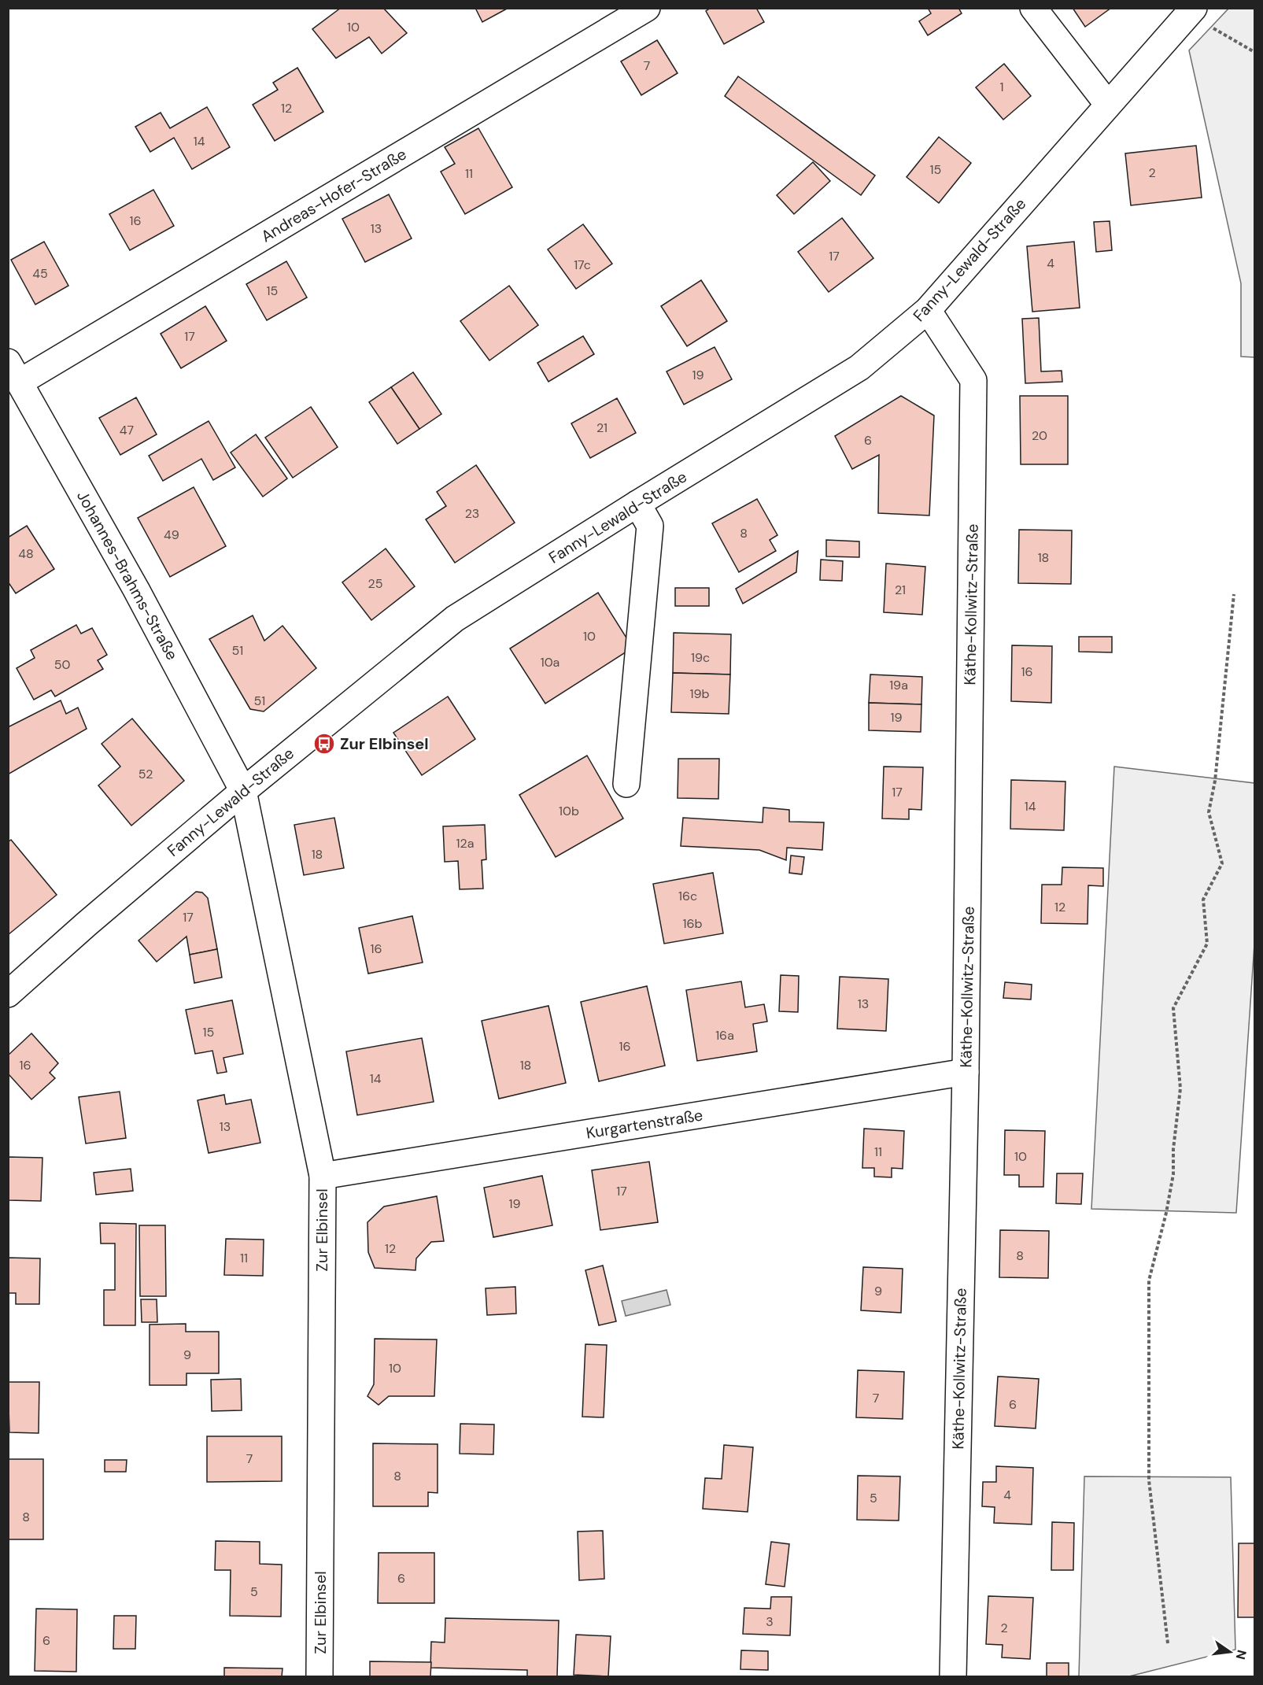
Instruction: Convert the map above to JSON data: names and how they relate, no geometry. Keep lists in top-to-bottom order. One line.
{"streets":{"street":["Andreas-Hofer-Straße","Fanny-Lewald-Straße","Johannes-Brahms-Straße","Käthe-Kollwitz-Straße","Kurgartenstraße","Zur Elbinsel"]},"crossings":[["Andreas-Hofer-Straße","Johannes-Brahms-Straße"],["Fanny-Lewald-Straße","Johannes-Brahms-Straße"],["Fanny-Lewald-Straße","Käthe-Kollwitz-Straße"],["Fanny-Lewald-Straße","Zur Elbinsel"],["Johannes-Brahms-Straße","Zur Elbinsel"],["Käthe-Kollwitz-Straße","Kurgartenstraße"],["Kurgartenstraße","Zur Elbinsel"]],"places":{"bus stop":["Zur Elbinsel"]},"house_numbers":["10","7","1","12","14","15","2","11","16","13","17","4","17c","45","15","17","19","21","47","20","6","23","8","49","48","18","25","21","10","51","19c","10a","50","16","19a","19b","51","19","52","17","14","10b","12a","18","16c","12","17","16b","16","13","15","16a","16","16","18","14","13","11","10","17","19","12","8","11","9","9","10","7","6","7","8","4","5","8","6","5","3","2","6"],"north":"right"}
